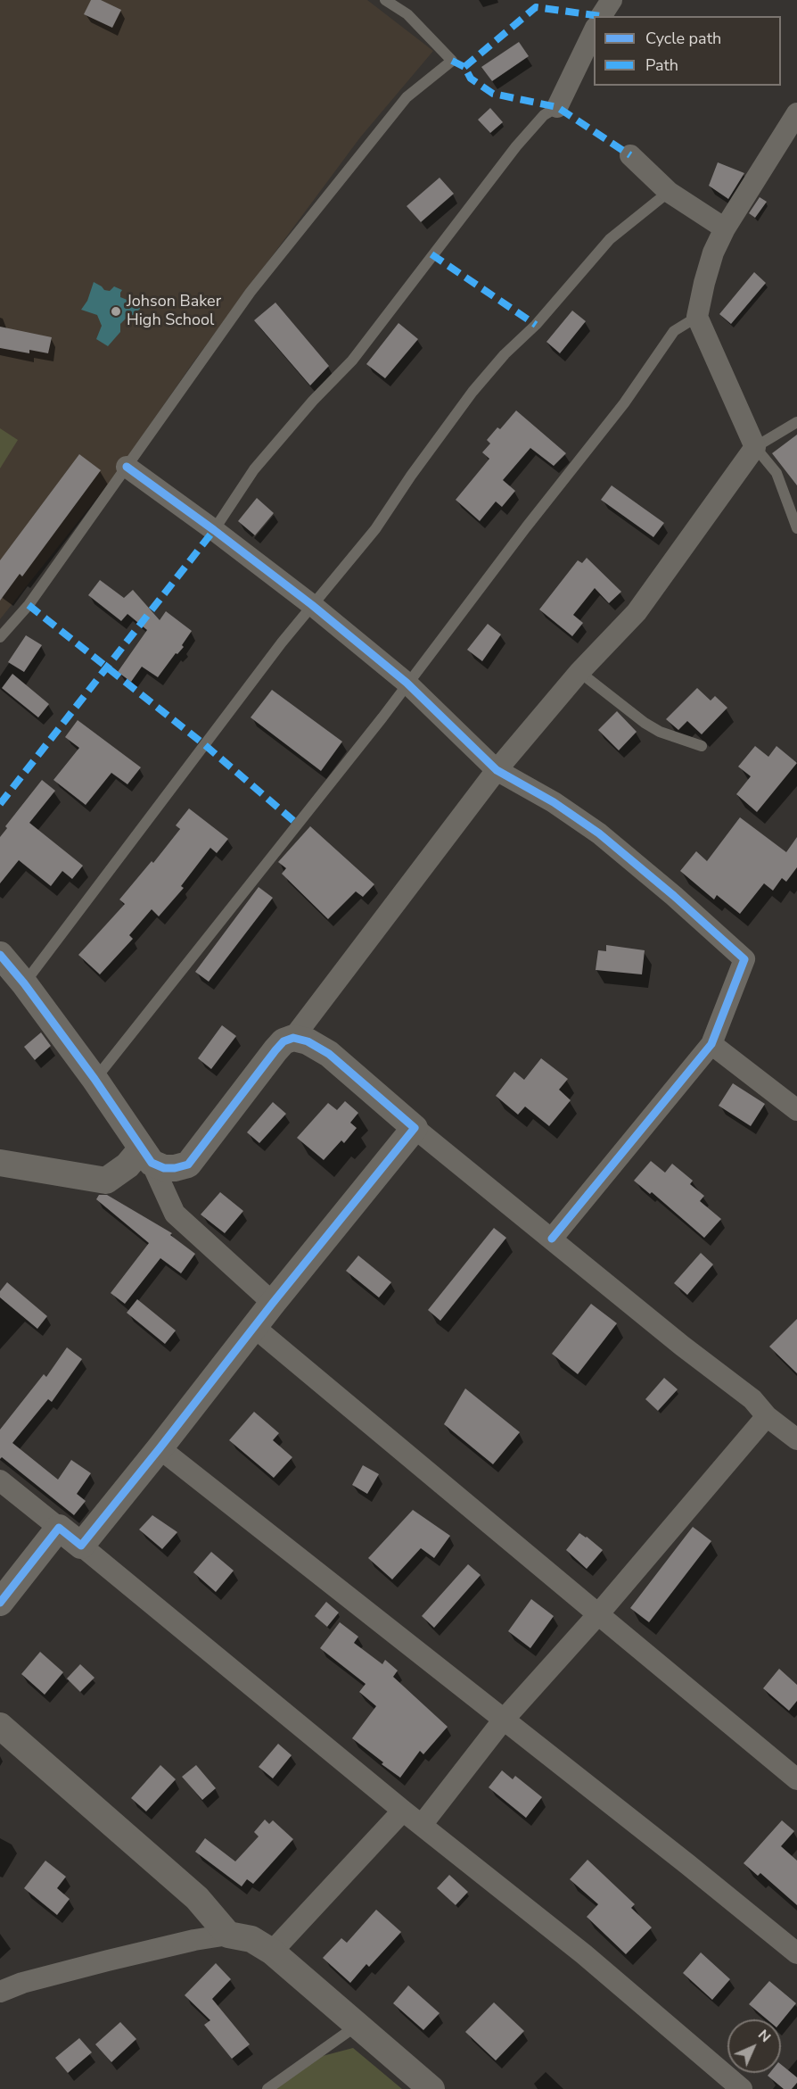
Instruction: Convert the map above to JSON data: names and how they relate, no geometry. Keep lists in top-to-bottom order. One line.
{"places":["Johson Baker High School"],"legend":["Cycle path","Path"],"north":"top right"}
